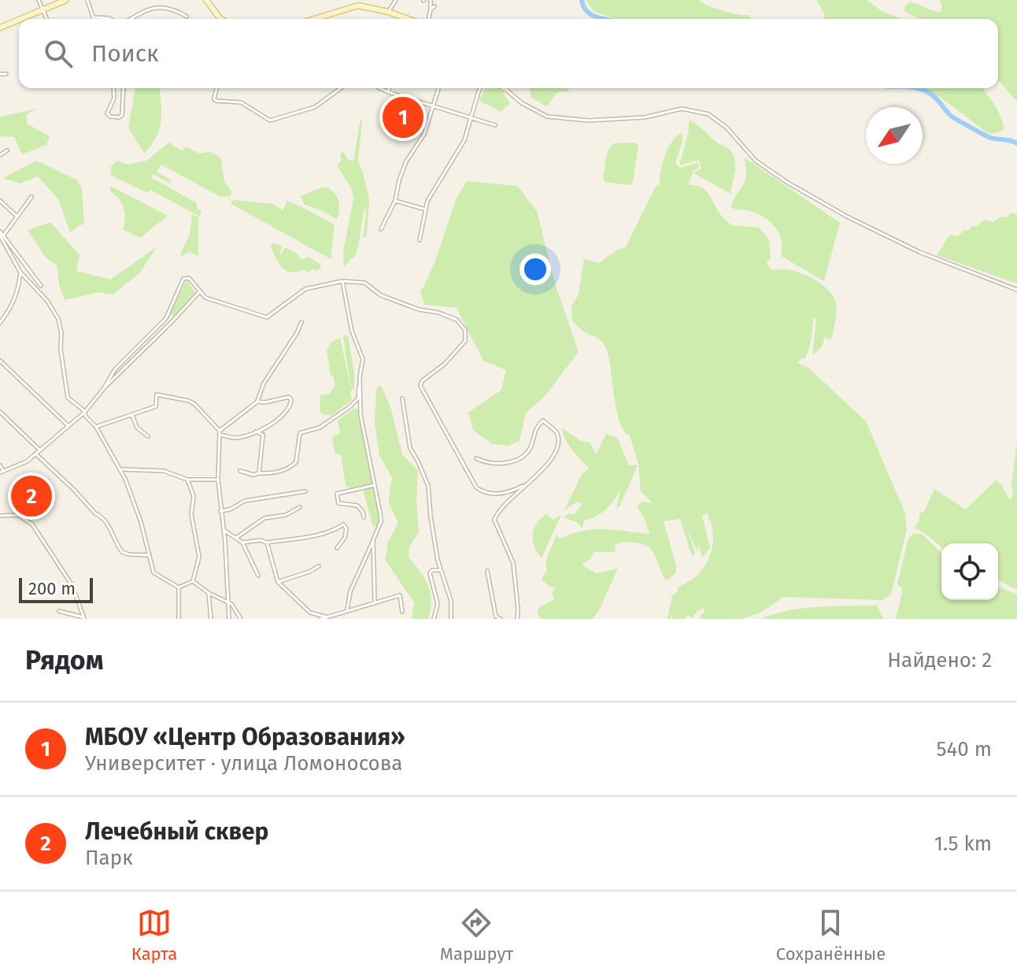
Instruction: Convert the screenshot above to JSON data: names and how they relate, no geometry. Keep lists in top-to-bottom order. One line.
{"scale_bar":"200 m","north":"bottom left","page":{"search":"Поиск","pins":["1","2"],"scale":"200 m","heading":["Рядом","Найдено: 2"],"list":[{"mark":"1","name":"МБОУ «Центр Образования»","note":"Университет · улица Ломоносова","value":"540 m"},{"mark":"2","name":"Лечебный сквер","note":"Парк","value":"1.5 km"}],"nav":["Карта","Маршрут","Сохранённые"]}}
